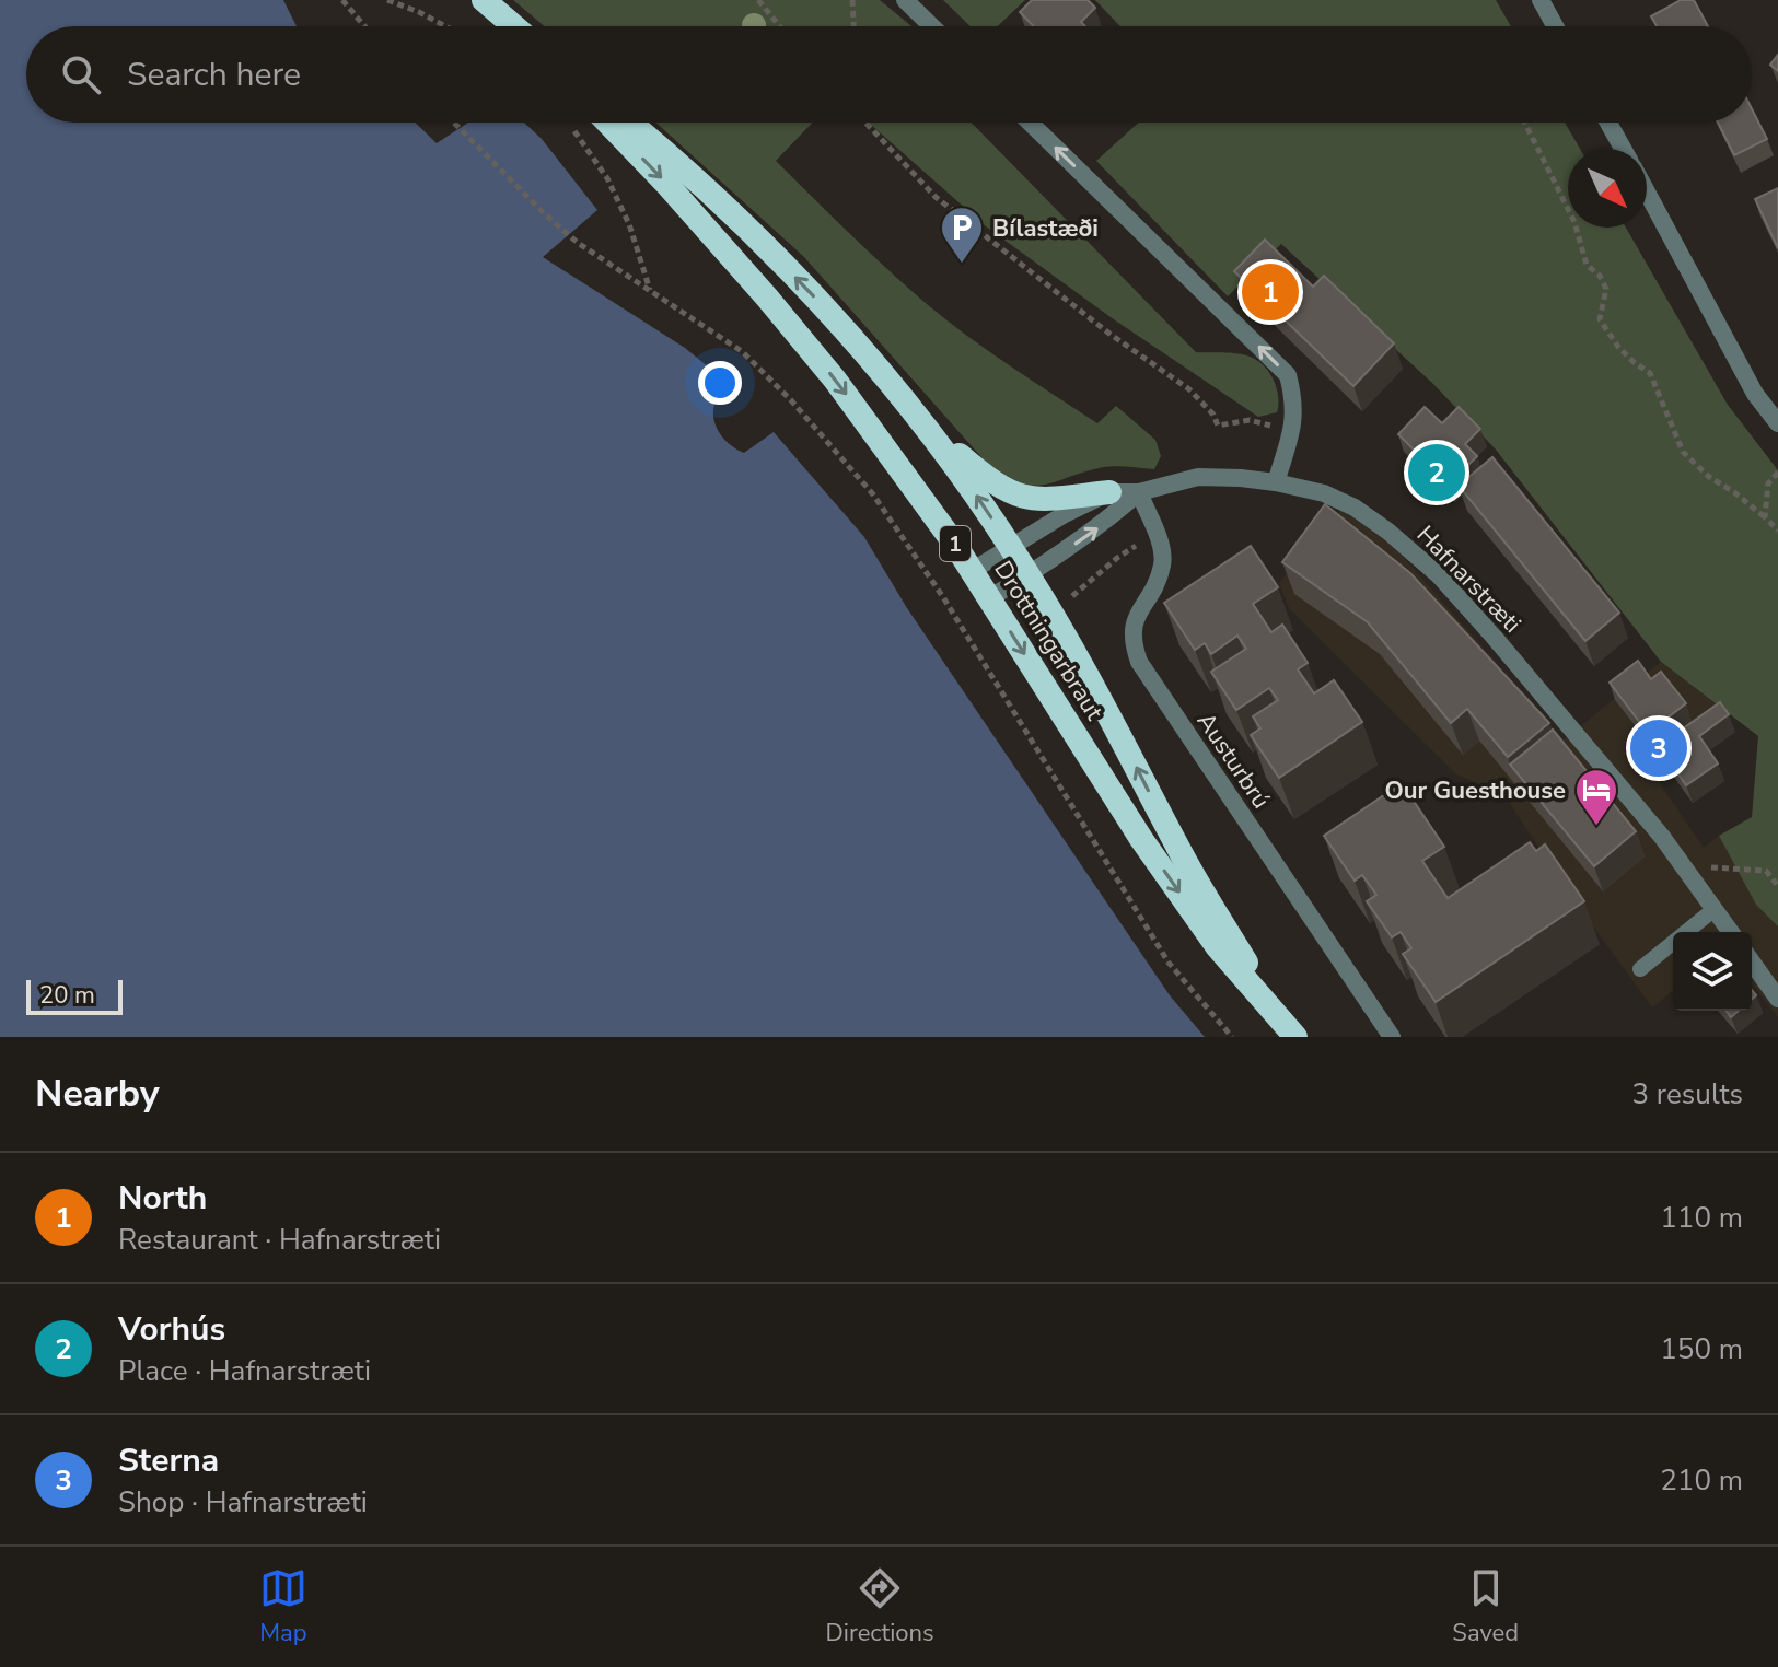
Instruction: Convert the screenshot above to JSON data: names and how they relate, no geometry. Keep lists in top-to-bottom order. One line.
{"streets":{"highway":["1","Drottningarbraut"],"street":["Hafnarstræti","Austurbrú"]},"places":{"parking":["Bílastæði"],"hotel":["Our Guesthouse"]},"scale_bar":"20 m","north":"bottom right","page":{"search":"Search here","pins":["1","2","3"],"scale":"20 m","heading":["Nearby","3 results"],"list":[{"mark":"1","name":"North","note":"Restaurant · Hafnarstræti","value":"110 m"},{"mark":"2","name":"Vorhús","note":"Place · Hafnarstræti","value":"150 m"},{"mark":"3","name":"Sterna","note":"Shop · Hafnarstræti","value":"210 m"}],"nav":["Map","Directions","Saved"]}}
